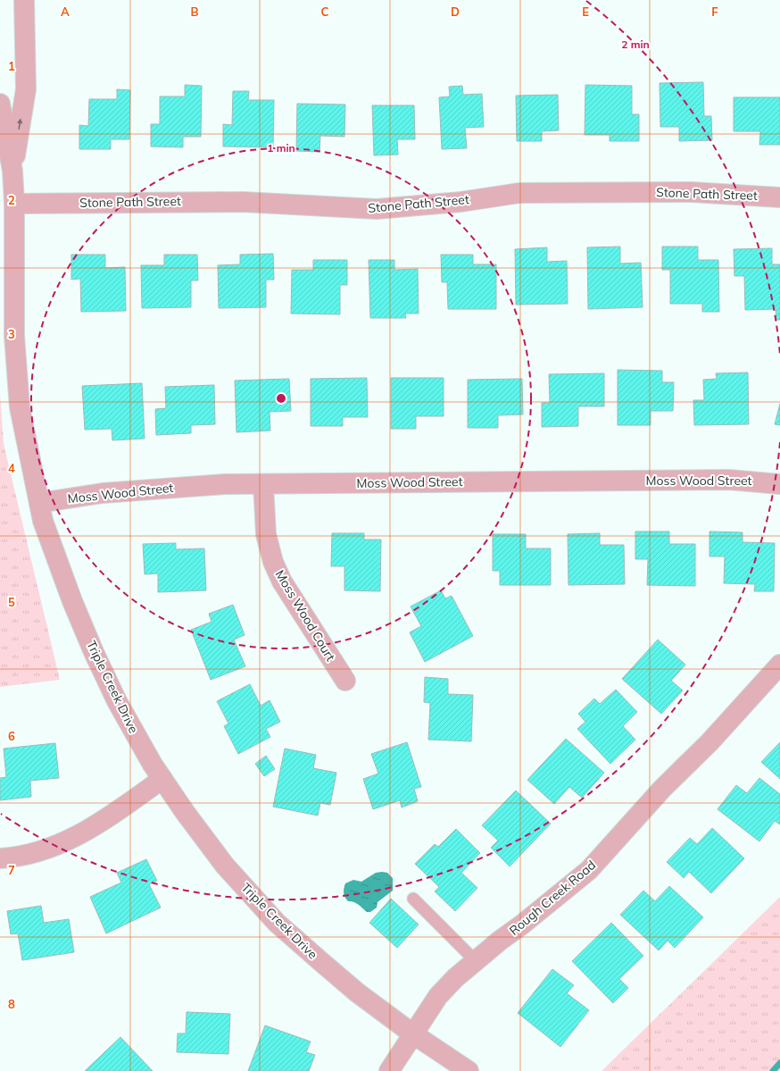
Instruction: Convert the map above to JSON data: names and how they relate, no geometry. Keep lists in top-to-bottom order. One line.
{"streets":{"street":["Stone Path Street","Moss Wood Street","Moss Wood Court","Triple Creek Drive","Rough Creek Road"]},"crossings":[["Stone Path Street","Triple Creek Drive"],["Moss Wood Street","Moss Wood Court"],["Moss Wood Street","Triple Creek Drive"],["Triple Creek Drive","Rough Creek Road"]],"grid":{"columns":["A","B","C","D","E","F"],"rows":["1","2","3","4","5","6","7","8"]},"rings":["2 min","1 min"]}
